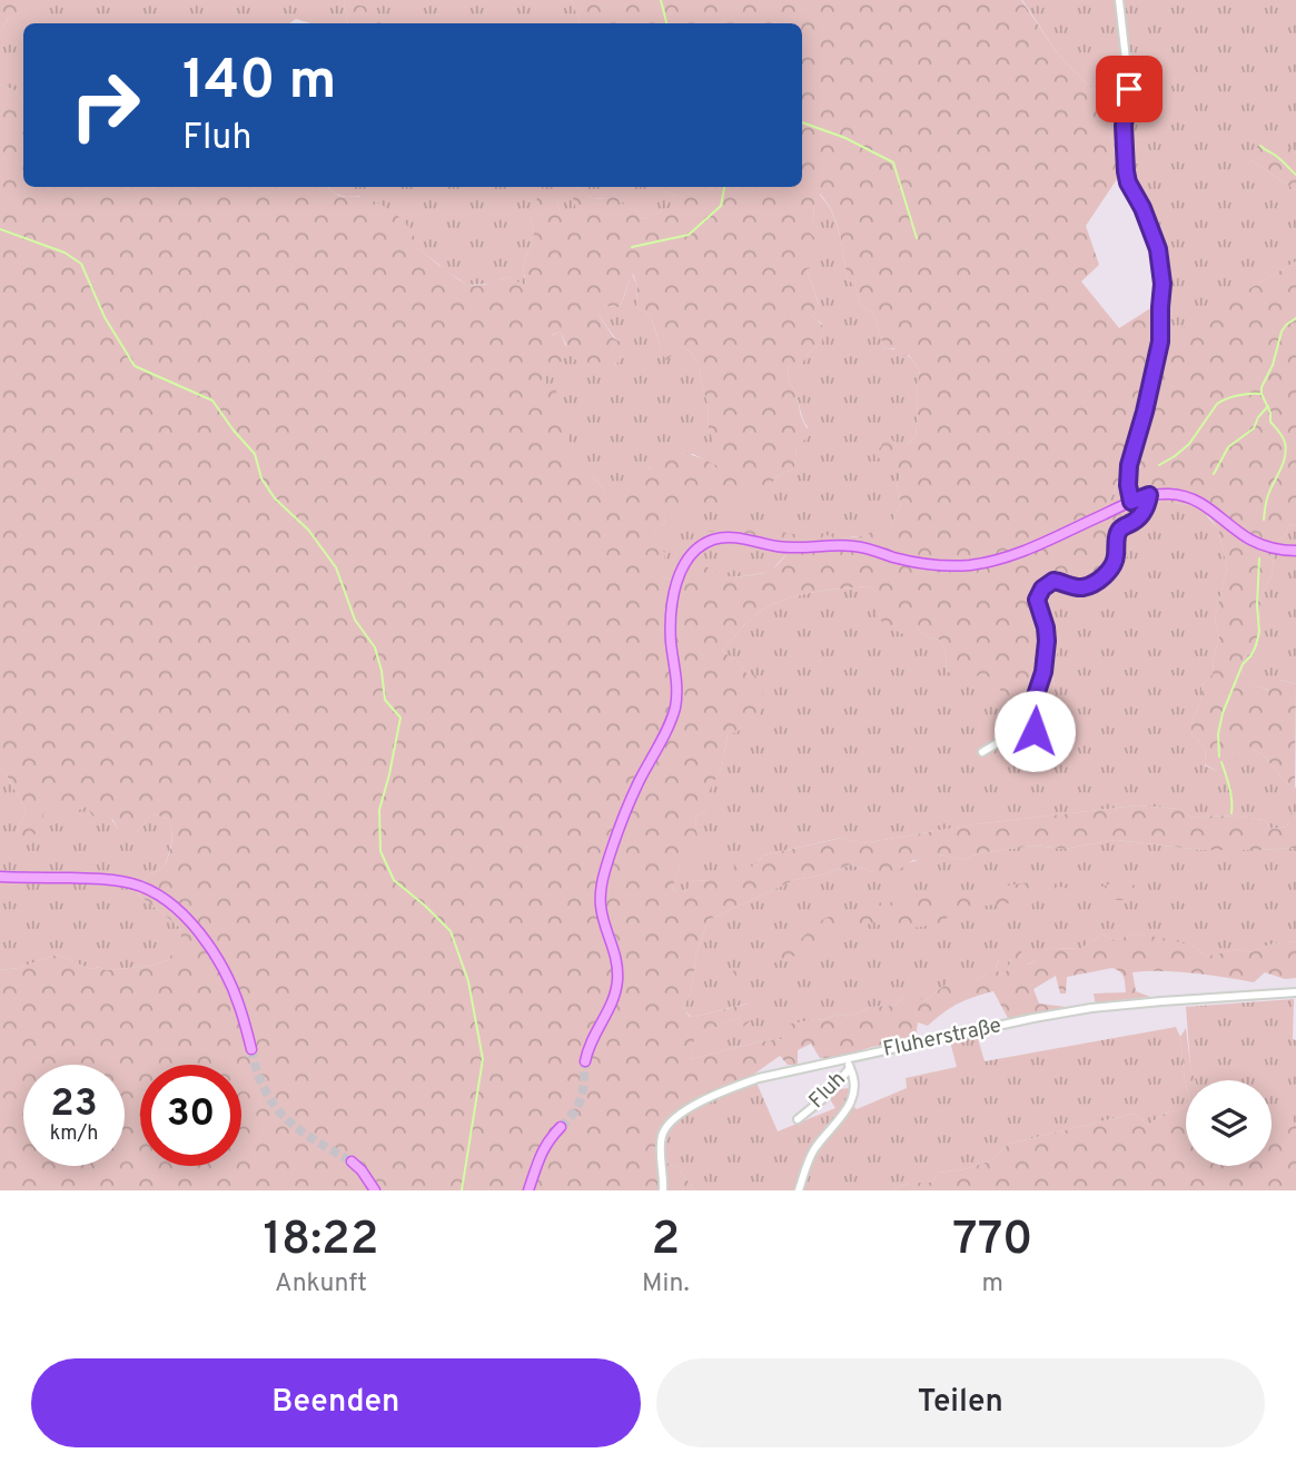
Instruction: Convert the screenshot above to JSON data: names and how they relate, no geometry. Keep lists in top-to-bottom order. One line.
{"streets":{"street":["Fluherstraße","Fluh"]},"crossings":[["Fluherstraße","Fluh"]],"page":{"turn":["140 m","Fluh"],"speed":"23 km/h","limit":"30","eta":["18:22","Ankunft","2","Min.","770","m"],"buttons":["Beenden","Teilen"]}}
